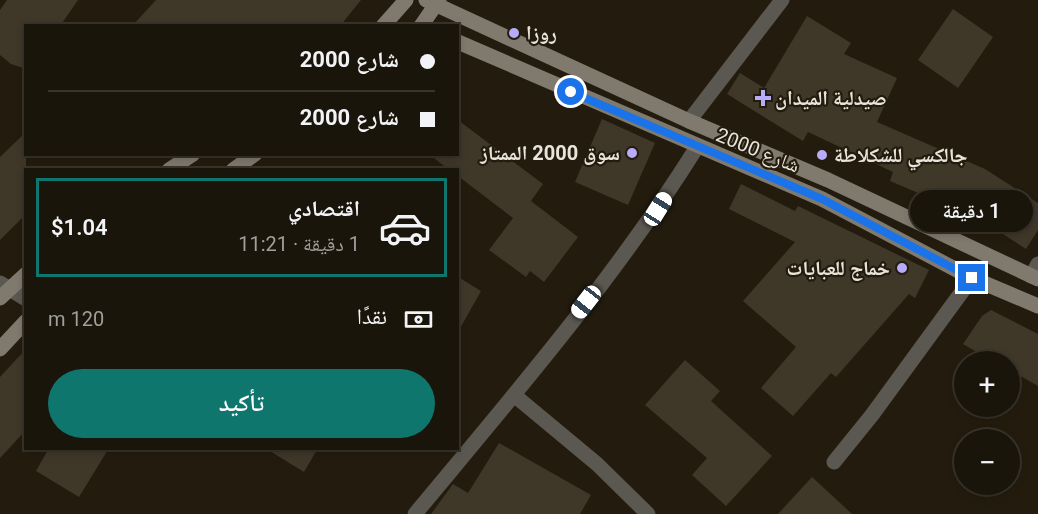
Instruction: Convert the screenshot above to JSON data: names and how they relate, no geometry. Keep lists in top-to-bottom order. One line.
{"streets":{"main road":["شارع 2000"]},"places":{"other":["روزا","سوق 2000 الممتاز","جالكسي للشكلاطة","خماج للعبايات"],"health":["صيدلية الميدان"]},"page":{"banner":["شارع 2000","شارع 2000"],"list":[{"name":"اقتصادي","note":"1 دقيقة · 11:21","value":"$1.04"}],"bubble":"1 دقيقة","pay":["نقدًا","120 m"],"map_buttons":["+","−"],"buttons":"تأكيد"}}
